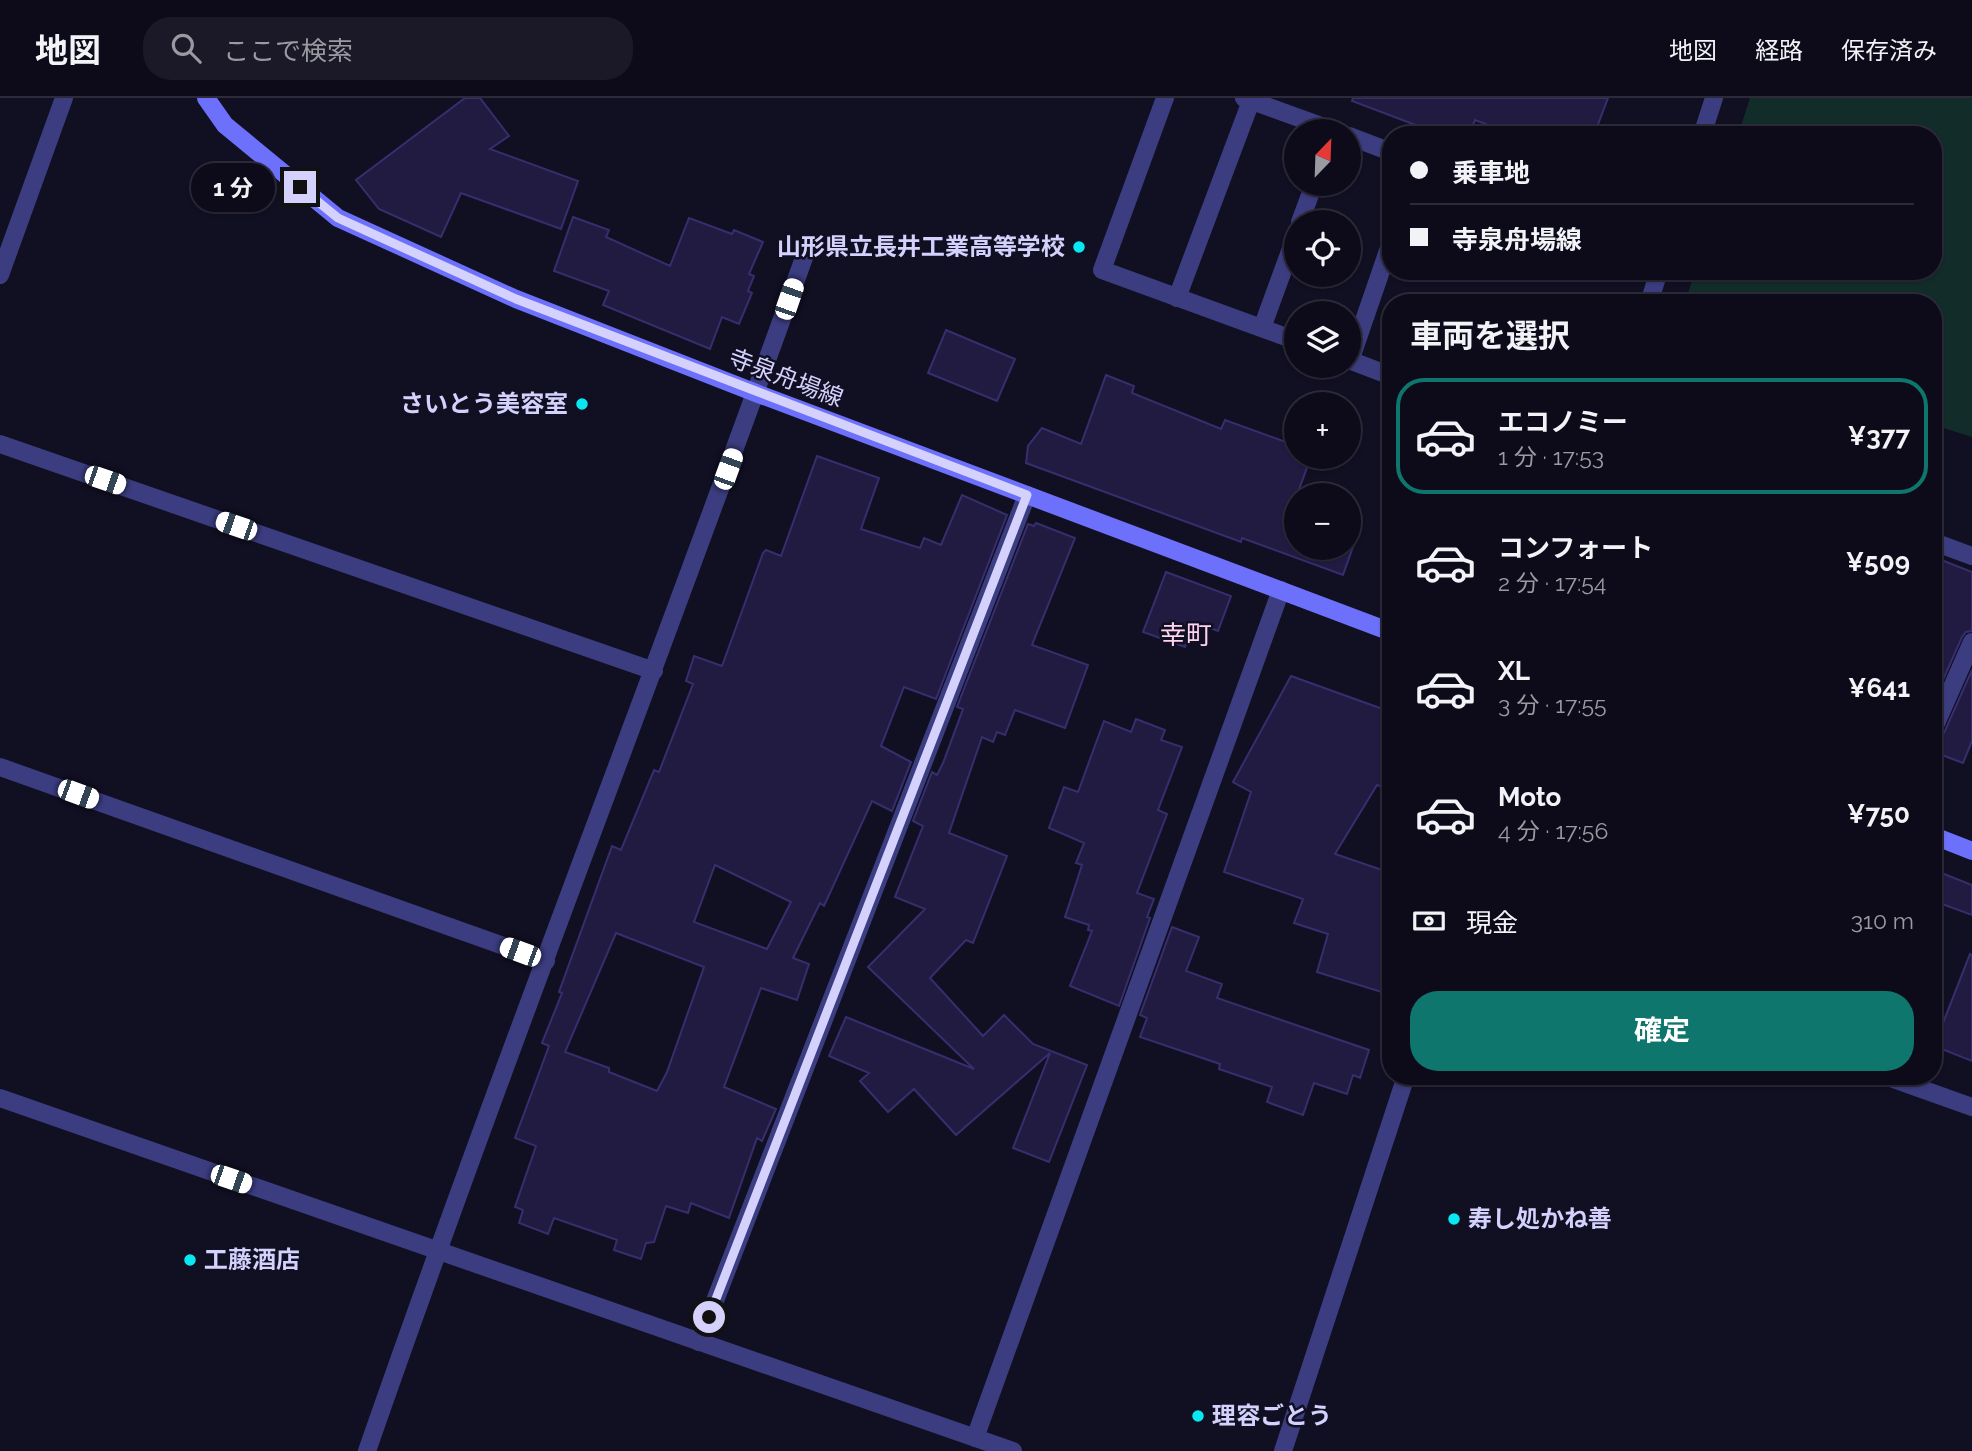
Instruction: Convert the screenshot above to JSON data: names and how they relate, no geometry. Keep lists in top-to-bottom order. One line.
{"streets":{"main road":["寺泉舟場線"]},"districts":["幸町"],"places":["山形県立長井工業高等学校","さいとう美容室","寿し処かね善","工藤酒店","理容ごとう"],"north":"top right","page":{"header":"地図","search":"ここで検索","nav":["地図","経路","保存済み"],"map_buttons":["+","−"],"banner":["乗車地","寺泉舟場線"],"bubble":"1 分","heading":"車両を選択","list":[{"name":"エコノミー","note":"1 分 · 17:53","value":"¥377"},{"name":"コンフォート","note":"2 分 · 17:54","value":"¥509"},{"name":"XL","note":"3 分 · 17:55","value":"¥641"},{"name":"Moto","note":"4 分 · 17:56","value":"¥750"}],"pay":["現金","310 m"],"buttons":"確定"}}
